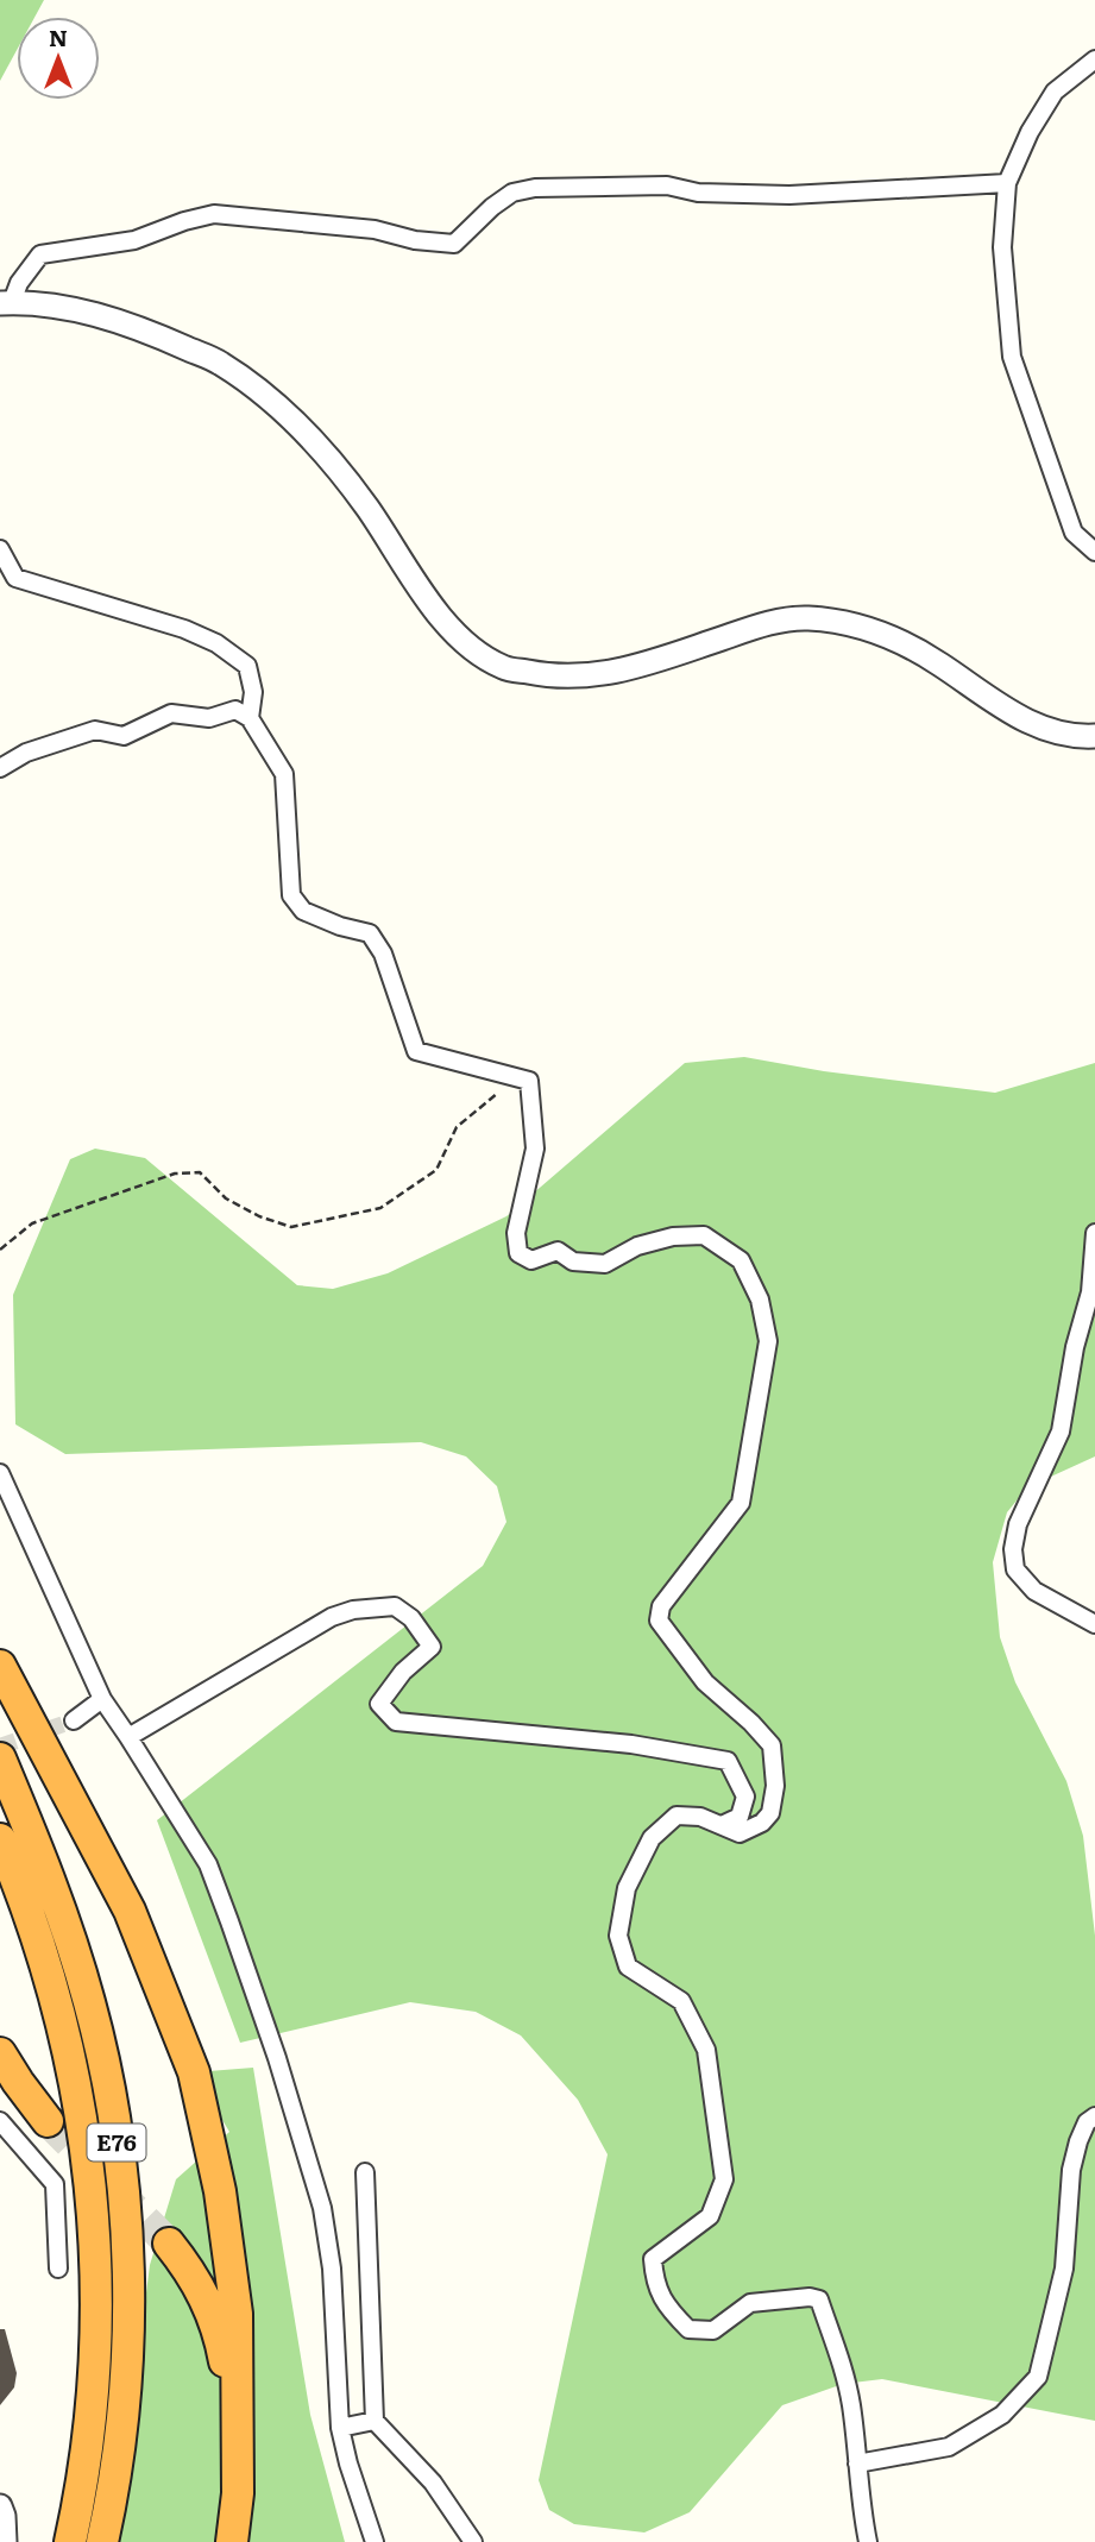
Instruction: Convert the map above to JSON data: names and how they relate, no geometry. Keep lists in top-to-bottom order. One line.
{"streets":{"highway":["E76"]},"north":"top"}
